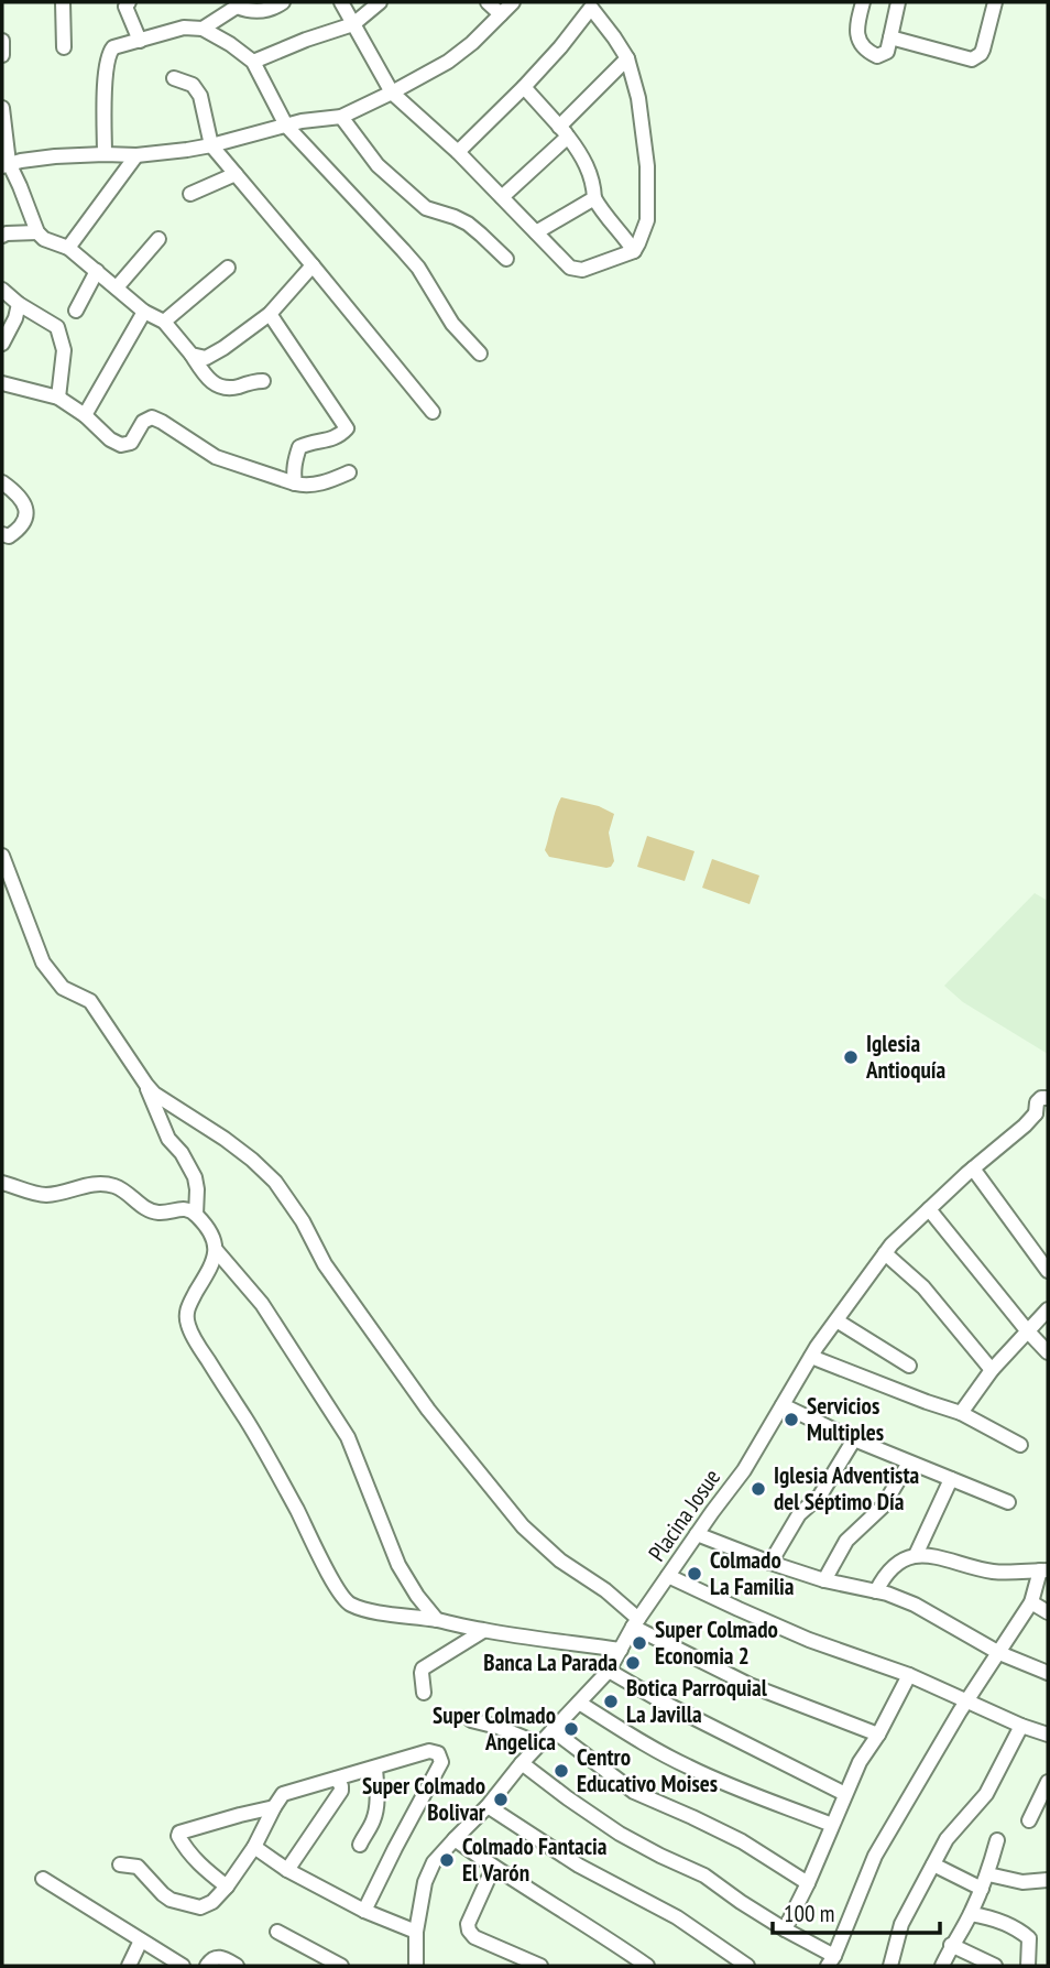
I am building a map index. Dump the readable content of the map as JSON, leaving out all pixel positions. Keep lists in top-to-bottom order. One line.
{"streets":{"street":["Placina Josue"]},"places":["Iglesia Antioquía","Servicios Multiples","Iglesia Adventista del Séptimo Día","Colmado La Familia","Super Colmado Economia 2","Banca La Parada","Botica Parroquial La Javilla","Super Colmado Angelica","Centro Educativo Moises","Super Colmado Bolivar","Colmado Fantacia El Varón"],"scale_bar":"100 m"}
